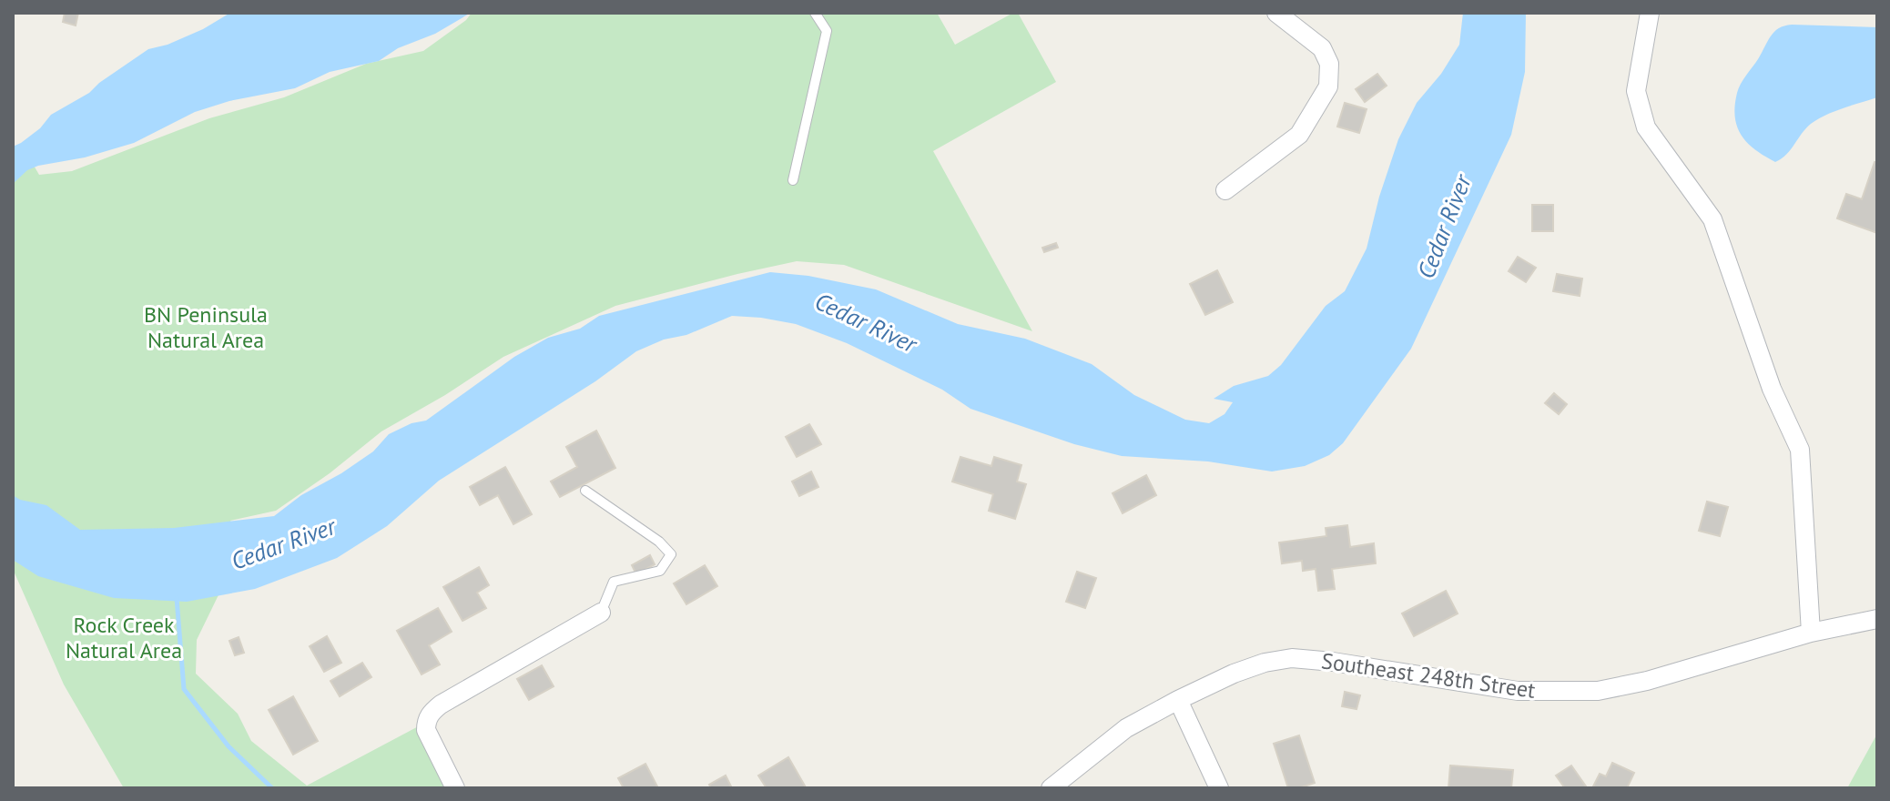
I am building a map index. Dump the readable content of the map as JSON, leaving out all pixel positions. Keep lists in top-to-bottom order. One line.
{"streets":{"street":["Southeast 248th Street"]},"water":["Cedar River"],"parks":["BN Peninsula Natural Area","Rock Creek Natural Area"]}
